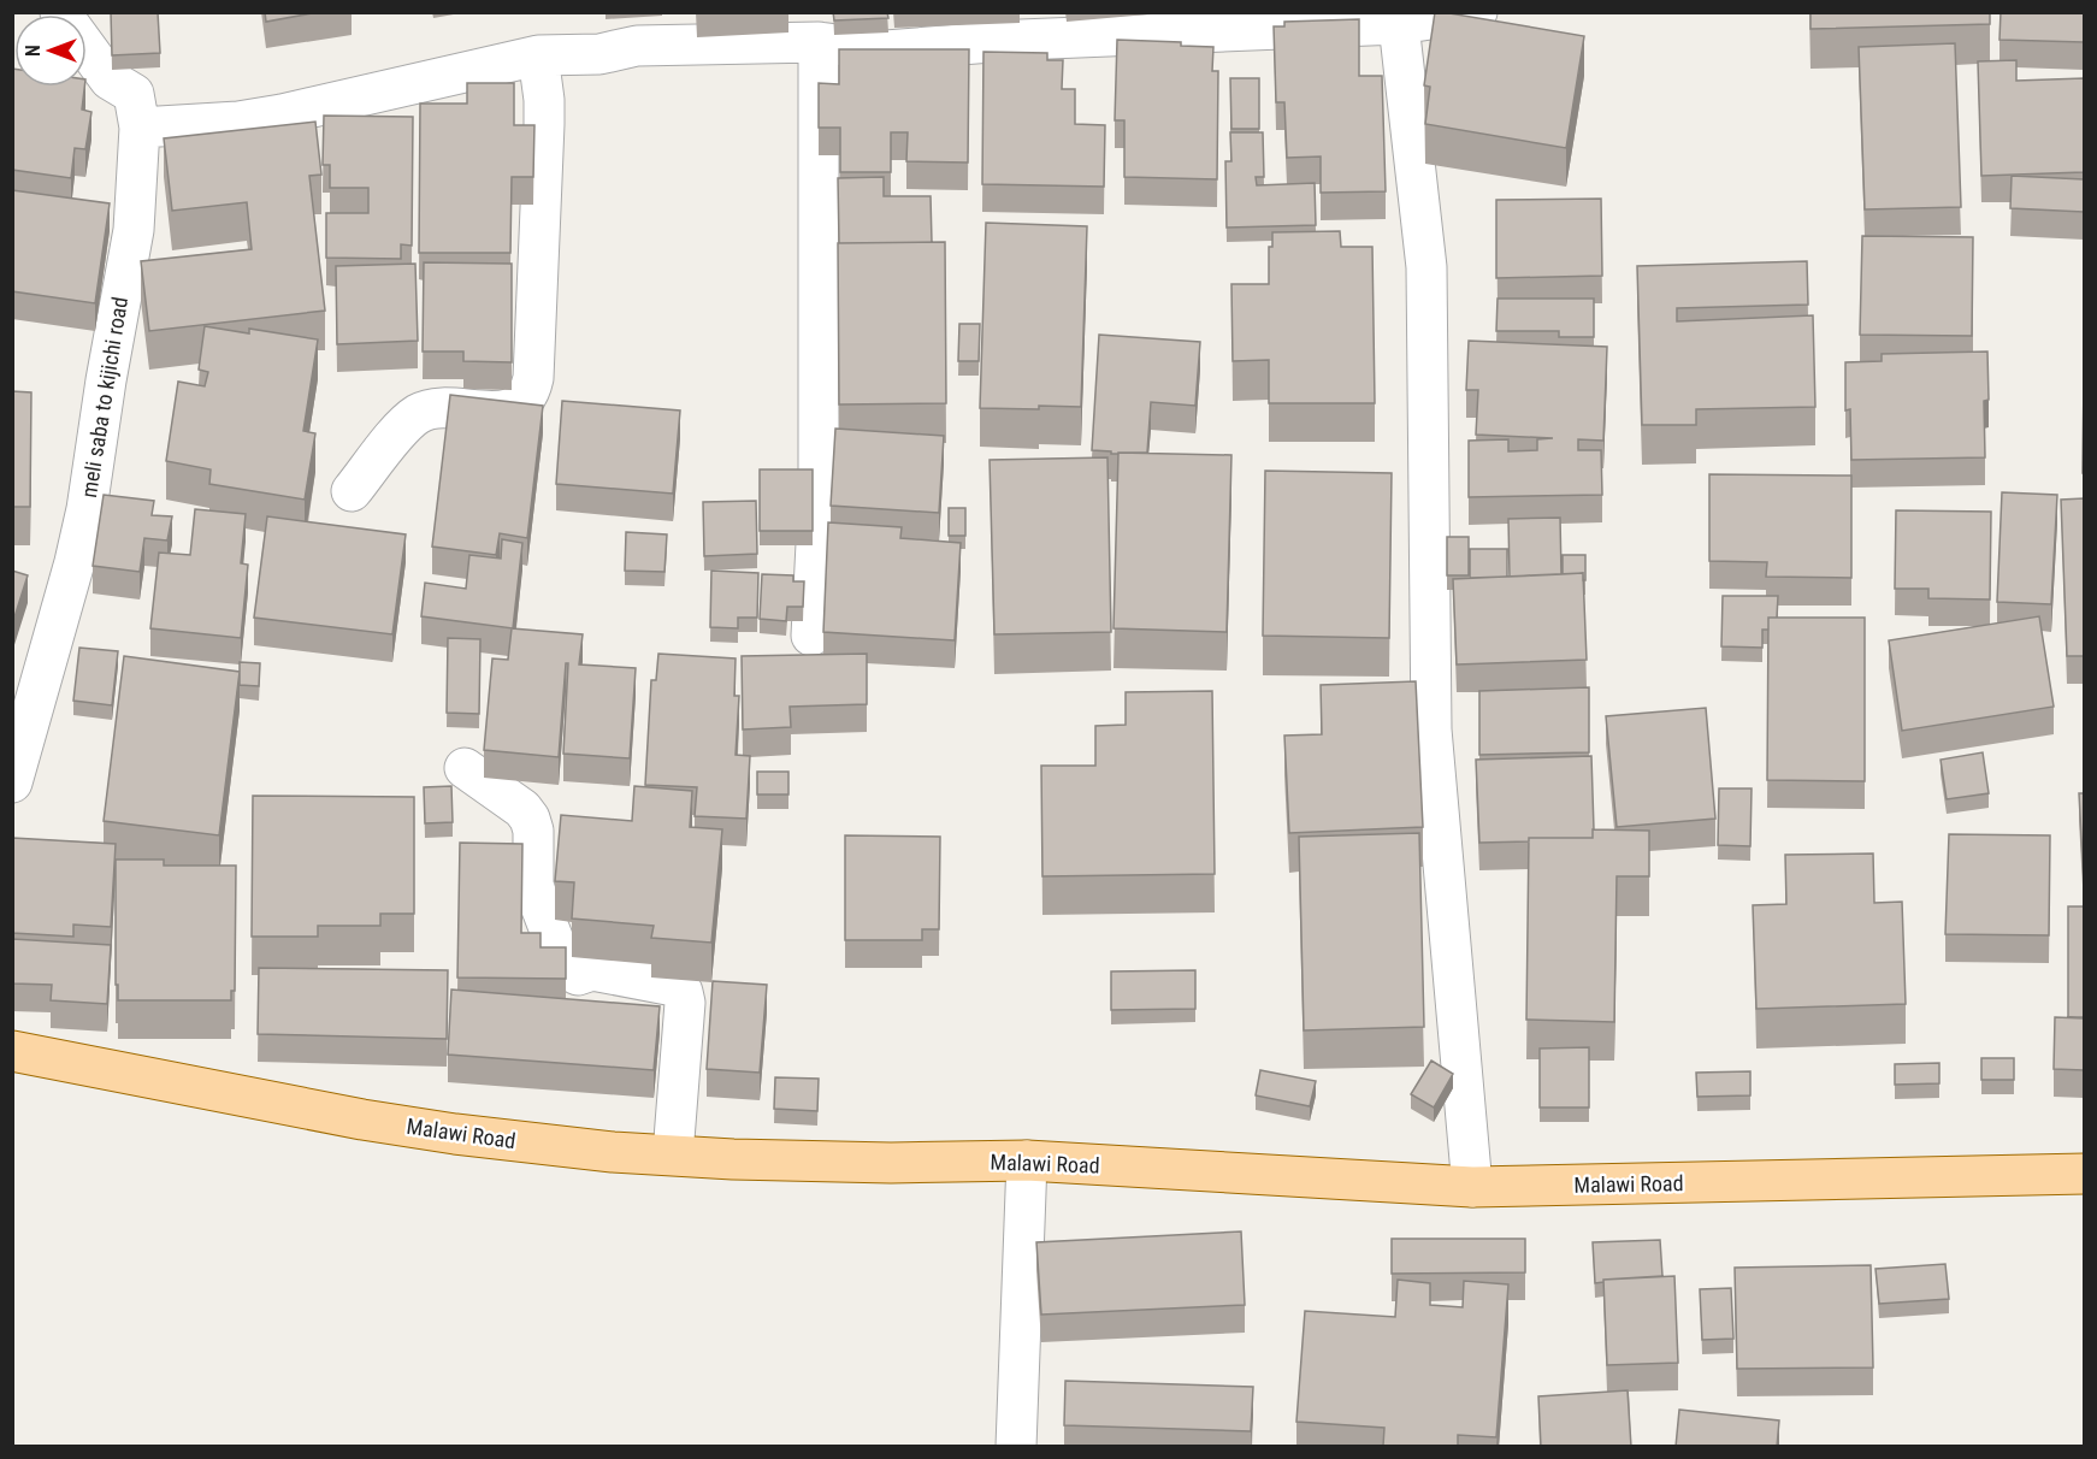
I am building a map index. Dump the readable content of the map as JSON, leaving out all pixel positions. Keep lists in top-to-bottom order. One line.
{"streets":{"main road":["Malawi Road"],"street":["meli saba to kijichi road"]},"north":"left"}
